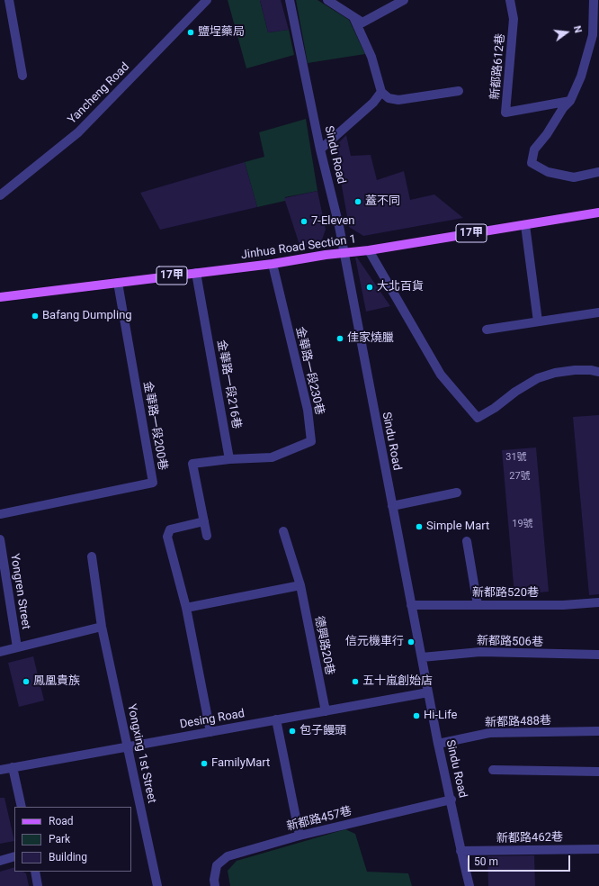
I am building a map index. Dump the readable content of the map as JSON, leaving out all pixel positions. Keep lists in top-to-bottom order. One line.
{"streets":{"main road":["17甲","Jinhua Road Section 1"],"street":["新都路612巷","Yancheng Road","Sindu Road","金華路一段230巷","金華路一段216巷","金華路一段200巷","Yongren Street","新都路520巷","新都路506巷","德興路20巷","Desing Road","新都路488巷","Yongxing 1st Street","新都路457巷","新都路462巷"]},"crossings":[["Sindu Road","Jinhua Road Section 1"],["Sindu Road","新都路520巷"],["Sindu Road","新都路506巷"],["Sindu Road","Desing Road"],["Sindu Road","新都路488巷"],["Sindu Road","新都路457巷"],["Sindu Road","新都路462巷"],["Jinhua Road Section 1","金華路一段230巷"],["Jinhua Road Section 1","金華路一段216巷"],["Jinhua Road Section 1","金華路一段200巷"],["金華路一段230巷","金華路一段216巷"],["德興路20巷","Desing Road"],["Desing Road","Yongxing 1st Street"]],"places":["鹽埕藥局","蓋不同","7-Eleven","大北百貨","Bafang Dumpling","佳家燒臘","Simple Mart","信元機車行","鳳凰貴族","五十嵐創始店","Hi-Life","包子饅頭","FamilyMart"],"house_numbers":["31號","27號","19號"],"legend":["Road","Park","Building"],"scale_bar":"50 m","north":"right"}
